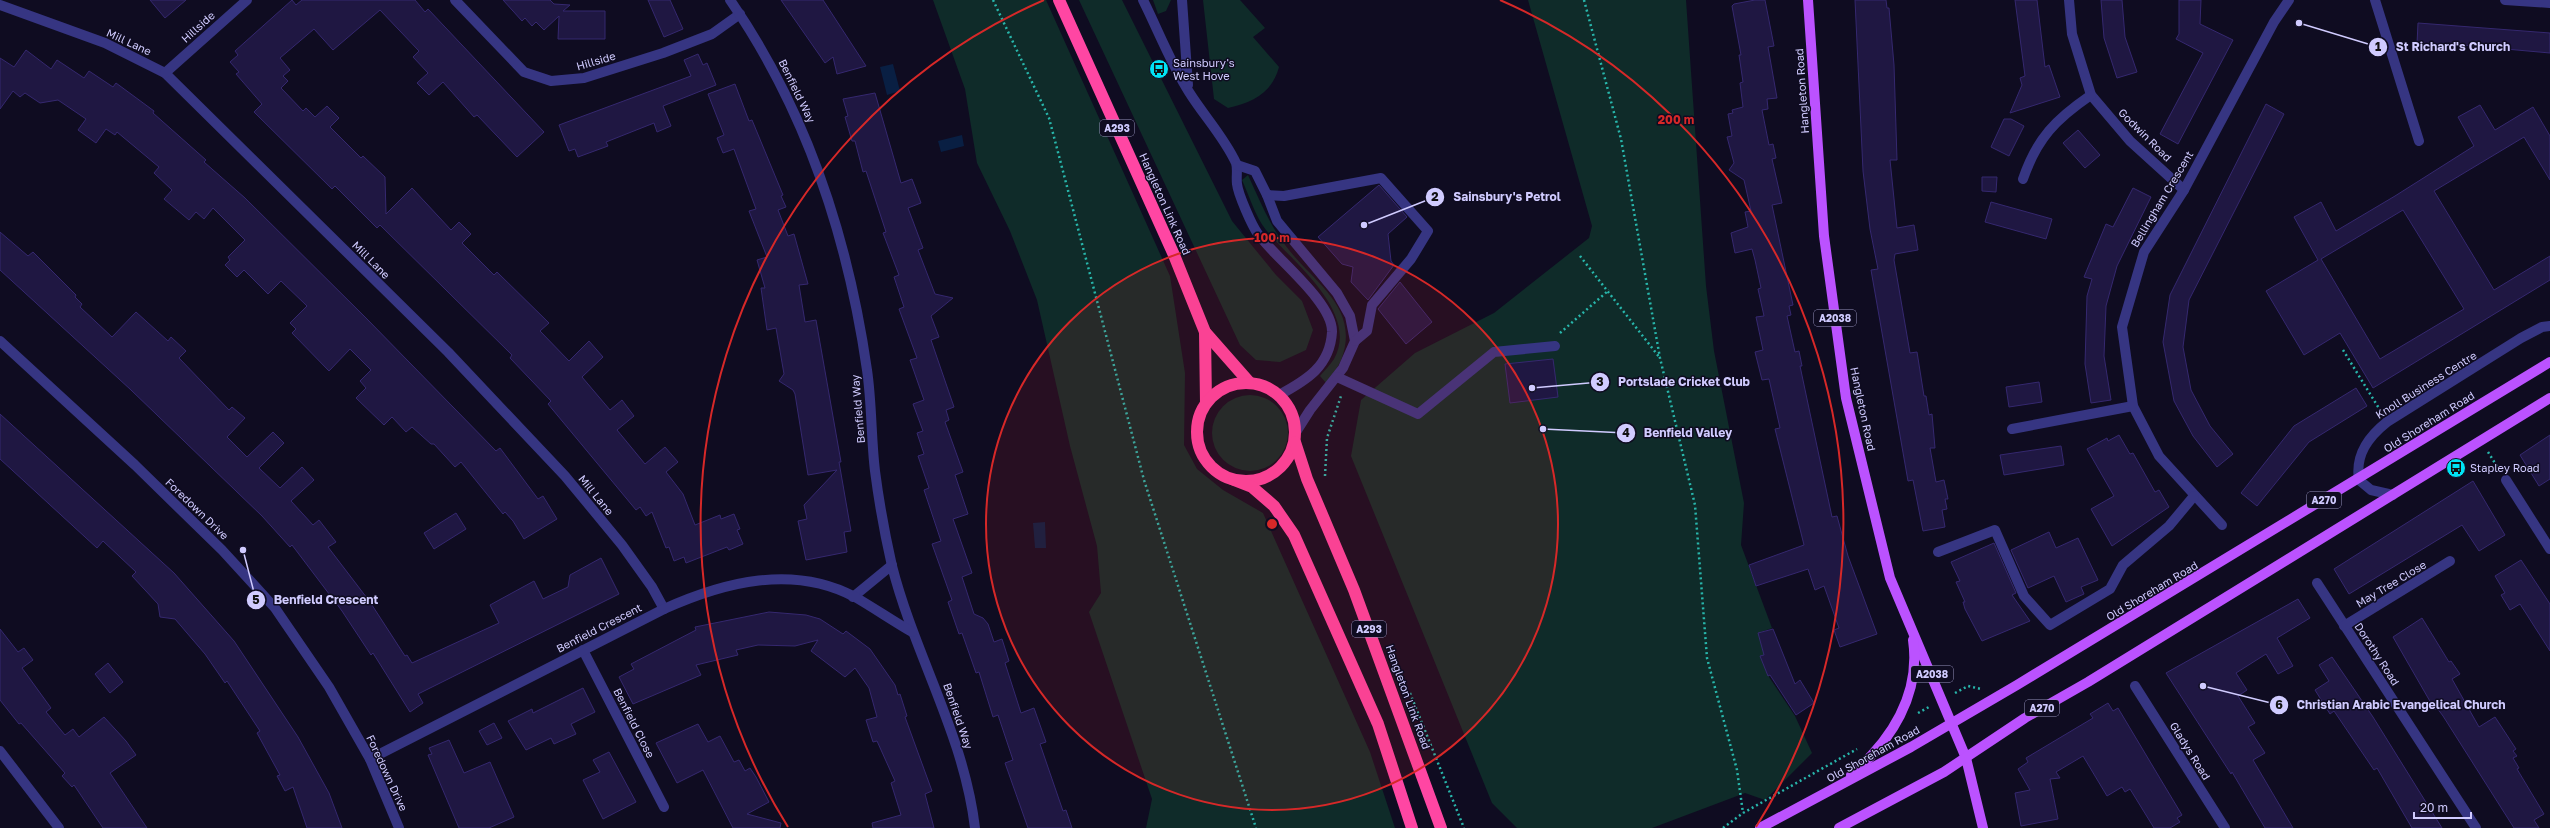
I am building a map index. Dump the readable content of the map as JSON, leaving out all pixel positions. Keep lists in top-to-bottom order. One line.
{"streets":{"highway":["A293","Hangleton Link Road"],"main road":["Hangleton Road","A2038","Old Shoreham Road","A270"],"street":["Hillside","Mill Lane","Benfield Way","Godwin Road","Bellingham Crescent","Knoll Business Centre","Foredown Drive","May Tree Close","Benfield Crescent","Dorothy Road","Benfield Close","Gladys Road"]},"crossings":[["Hillside","Mill Lane"],["Hillside","Benfield Way"],["Mill Lane","Benfield Crescent"],["Benfield Way","Benfield Crescent"],["Hangleton Road","Old Shoreham Road"],["Hangleton Road","A270"],["A293","Hangleton Link Road"],["Godwin Road","Bellingham Crescent"],["Knoll Business Centre","Old Shoreham Road"],["Foredown Drive","Benfield Crescent"],["May Tree Close","Dorothy Road"],["Benfield Crescent","Benfield Close"]],"places":{"other":["St Richard's Church","Sainsbury's Petrol","Portslade Cricket Club","Benfield Valley","Benfield Crescent","Christian Arabic Evangelical Church"],"bus stop":["Sainsbury's West Hove","Stapley Road"]},"scale_bar":"20 m","rings":["200 m","100 m"]}
